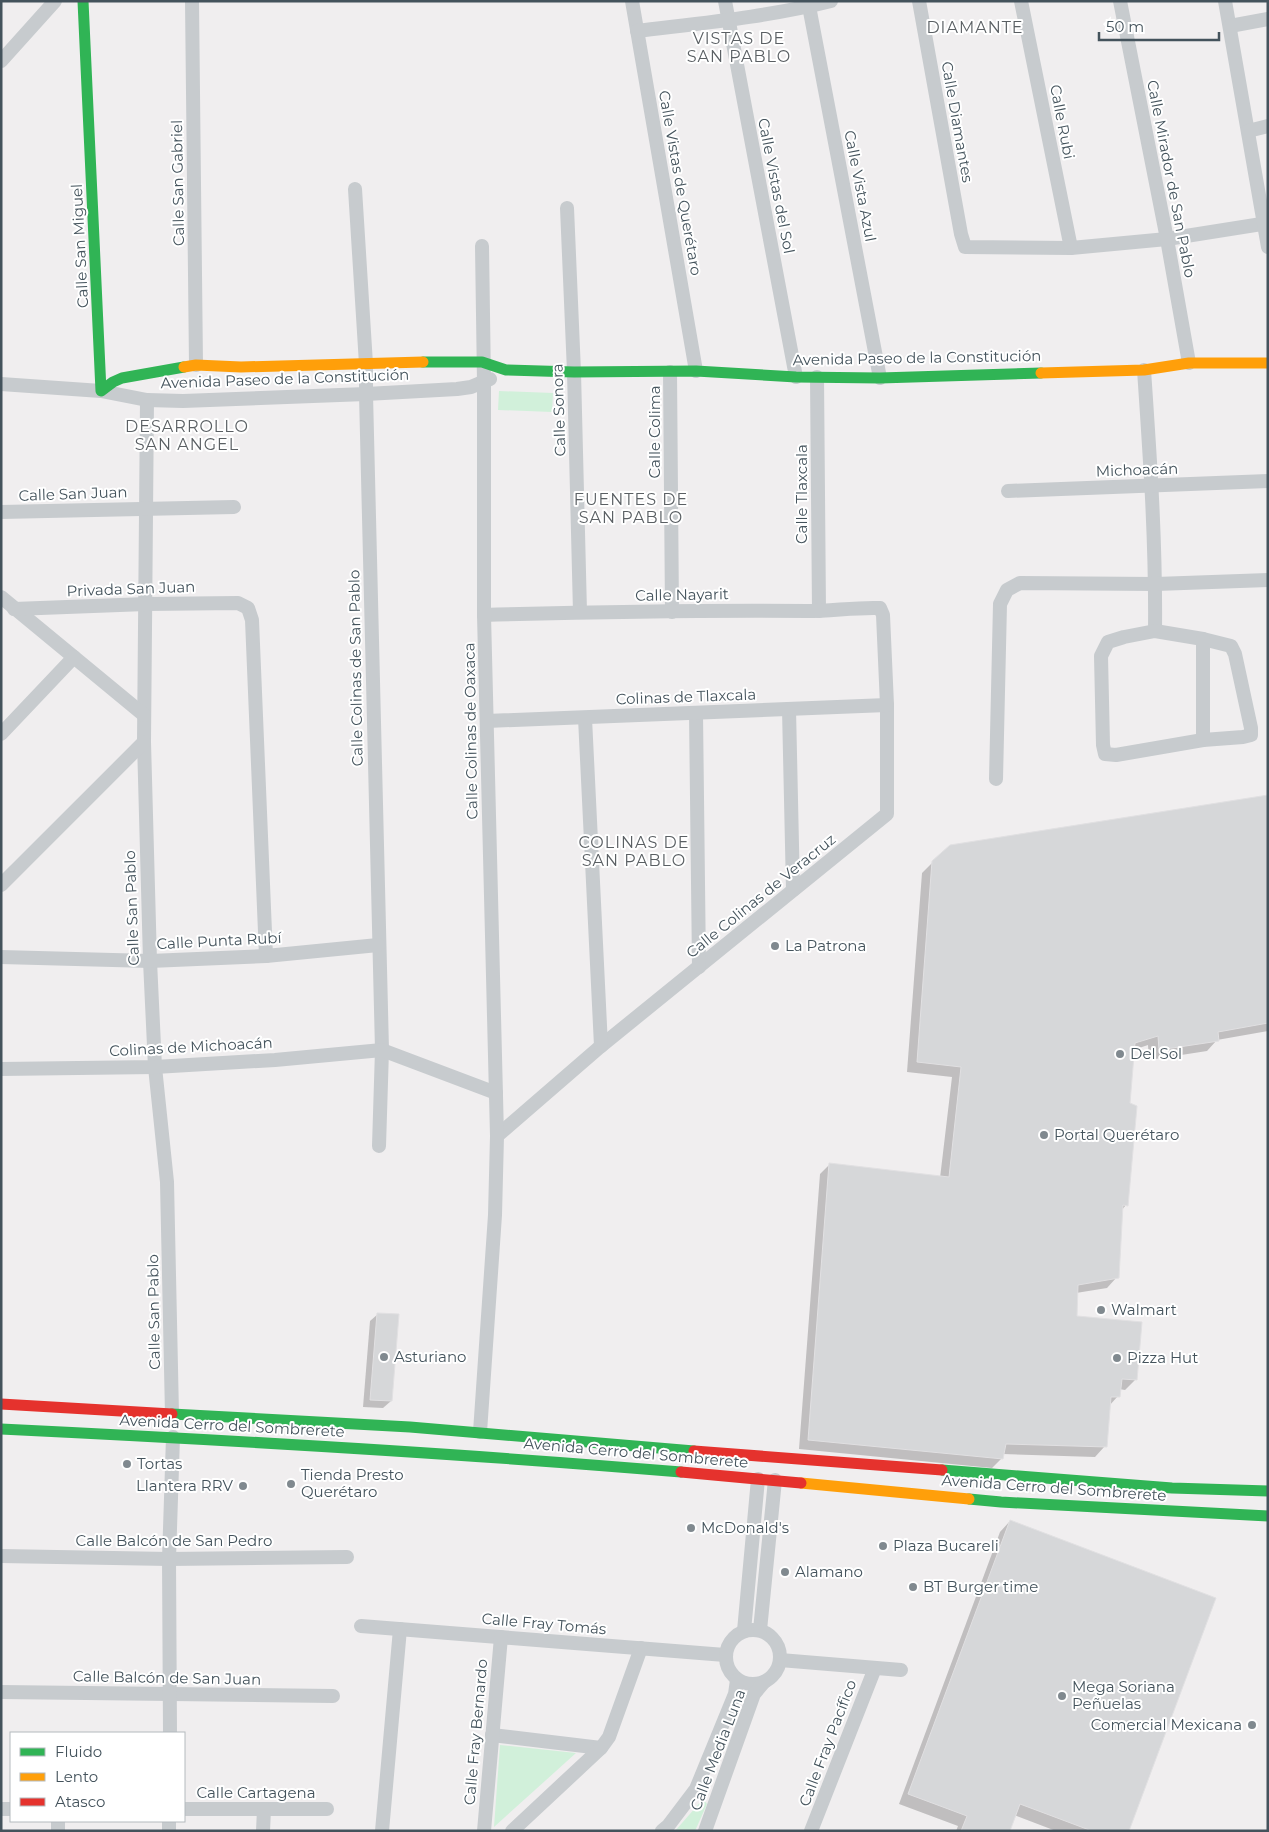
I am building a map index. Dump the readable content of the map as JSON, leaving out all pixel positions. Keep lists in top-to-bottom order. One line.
{"streets":{"main road":["Calle San Miguel","Avenida Paseo de la Constitución","Avenida Cerro del Sombrerete"],"street":["Calle Diamantes","Calle Rubi","Calle Mirador de San Pablo","Calle San Gabriel","Calle Vistas de Querétaro","Calle Vistas del Sol","Calle Vista Azul","Calle Sonora","Calle Colima","Michoacán","Calle San Juan","Calle Tlaxcala","Privada San Juan","Calle Nayarit","Calle Colinas de San Pablo","Colinas de Tlaxcala","Calle Colinas de Oaxaca","Calle Colinas de Veracruz","Calle San Pablo","Calle Punta Rubí","Colinas de Michoacán","Calle Balcón de San Pedro","Calle Fray Tomás","Calle Balcón de San Juan","Calle Fray Bernardo","Calle Fray Pacífico","Calle Media Luna","Calle Cartagena"]},"crossings":[["Calle Diamantes","Calle Rubi"],["Calle Mirador de San Pablo","Avenida Paseo de la Constitución"],["Calle San Gabriel","Avenida Paseo de la Constitución"],["Calle Vistas de Querétaro","Avenida Paseo de la Constitución"],["Calle Vistas del Sol","Avenida Paseo de la Constitución"],["Calle Vista Azul","Avenida Paseo de la Constitución"],["Calle San Miguel","Avenida Paseo de la Constitución"],["Avenida Paseo de la Constitución","Calle Sonora"],["Avenida Paseo de la Constitución","Calle Colima"],["Avenida Paseo de la Constitución","Calle Tlaxcala"],["Avenida Paseo de la Constitución","Calle Colinas de San Pablo"],["Avenida Paseo de la Constitución","Calle Colinas de Oaxaca"],["Avenida Paseo de la Constitución","Calle San Pablo"],["Calle Sonora","Calle Nayarit"],["Calle Colima","Calle Nayarit"],["Calle San Juan","Calle San Pablo"],["Calle Tlaxcala","Calle Nayarit"],["Privada San Juan","Calle San Pablo"],["Privada San Juan","Calle Punta Rubí"],["Calle Nayarit","Calle Colinas de Oaxaca"],["Calle Nayarit","Calle Colinas de Veracruz"],["Calle Colinas de San Pablo","Calle Punta Rubí"],["Calle Colinas de San Pablo","Colinas de Michoacán"],["Colinas de Tlaxcala","Calle Colinas de Oaxaca"],["Colinas de Tlaxcala","Calle Colinas de Veracruz"],["Calle Colinas de Oaxaca","Calle Colinas de Veracruz"],["Calle Colinas de Oaxaca","Avenida Cerro del Sombrerete"],["Calle San Pablo","Calle Punta Rubí"],["Calle San Pablo","Colinas de Michoacán"],["Calle San Pablo","Avenida Cerro del Sombrerete"],["Calle Fray Tomás","Calle Fray Bernardo"],["Calle Fray Tomás","Calle Fray Pacífico"],["Calle Fray Tomás","Calle Media Luna"],["Calle Fray Pacífico","Calle Media Luna"]],"districts":["DIAMANTE","VISTAS DE SAN PABLO","DESARROLLO SAN ANGEL","FUENTES DE SAN PABLO","COLINAS DE SAN PABLO"],"places":["La Patrona","Del Sol","Portal Querétaro","Walmart","Asturiano","Pizza Hut","Tortas","Tienda Presto Querétaro","Llantera RRV","McDonald's","Plaza Bucareli","Alamano","BT Burger time","Mega Soriana Peñuelas","Comercial Mexicana"],"legend":["Fluido","Lento","Atasco"],"scale_bar":"50 m"}
